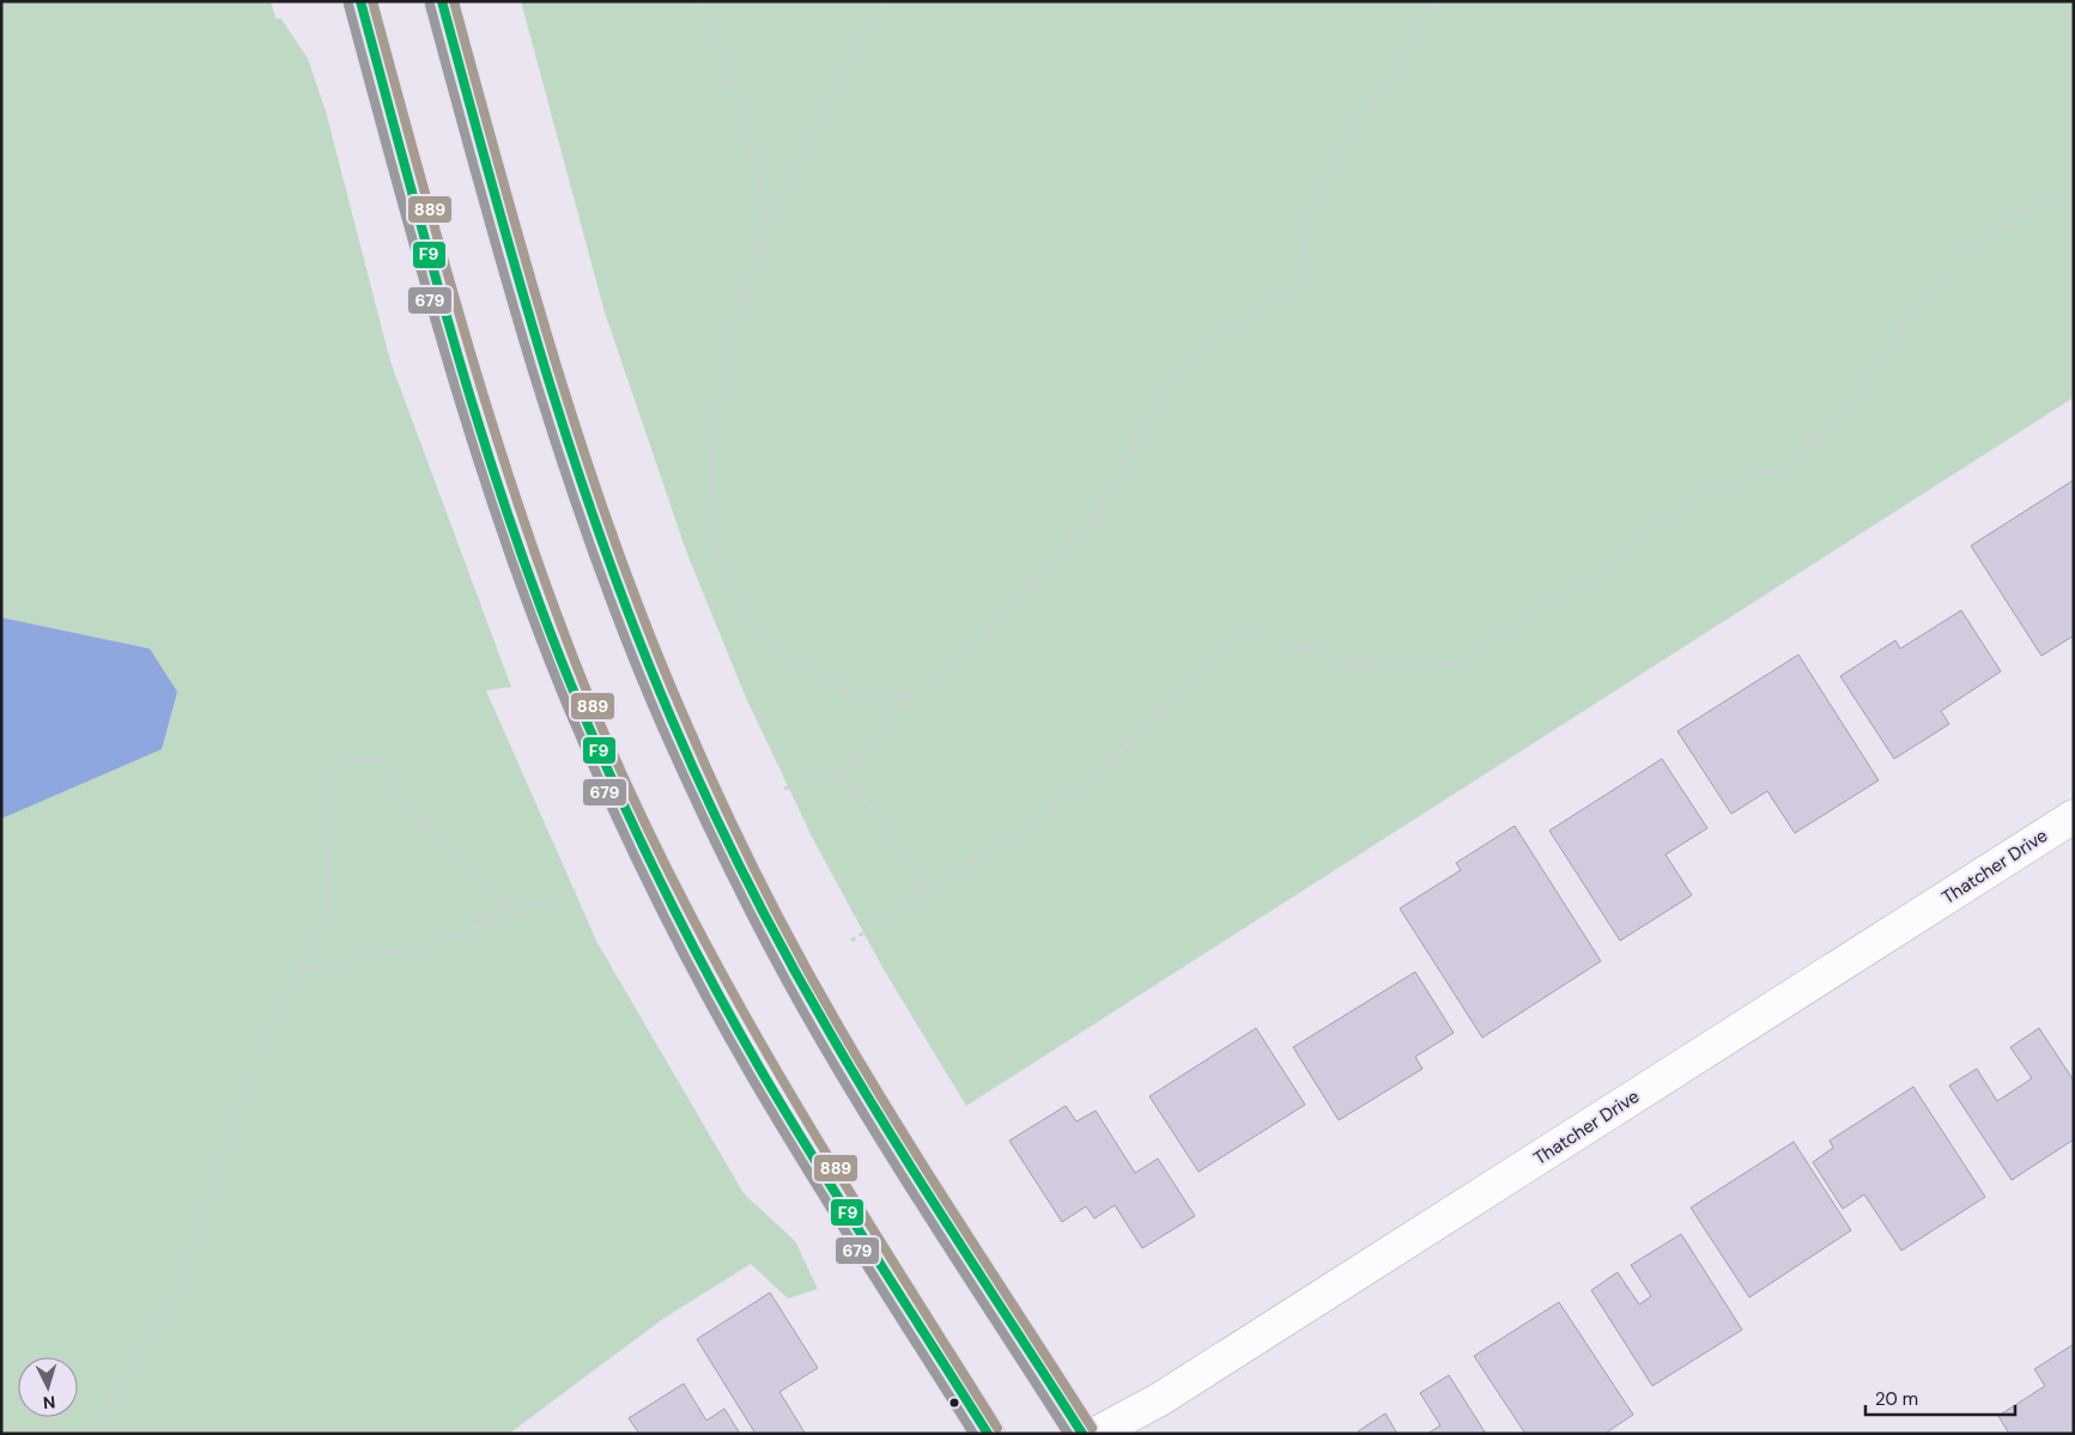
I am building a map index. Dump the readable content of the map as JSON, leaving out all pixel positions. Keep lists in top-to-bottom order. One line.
{"streets":{"main road":["Thatcher Drive"]},"lines":["transit line F9","transit line 889","transit line 679"],"scale_bar":"20 m","north":"bottom"}
